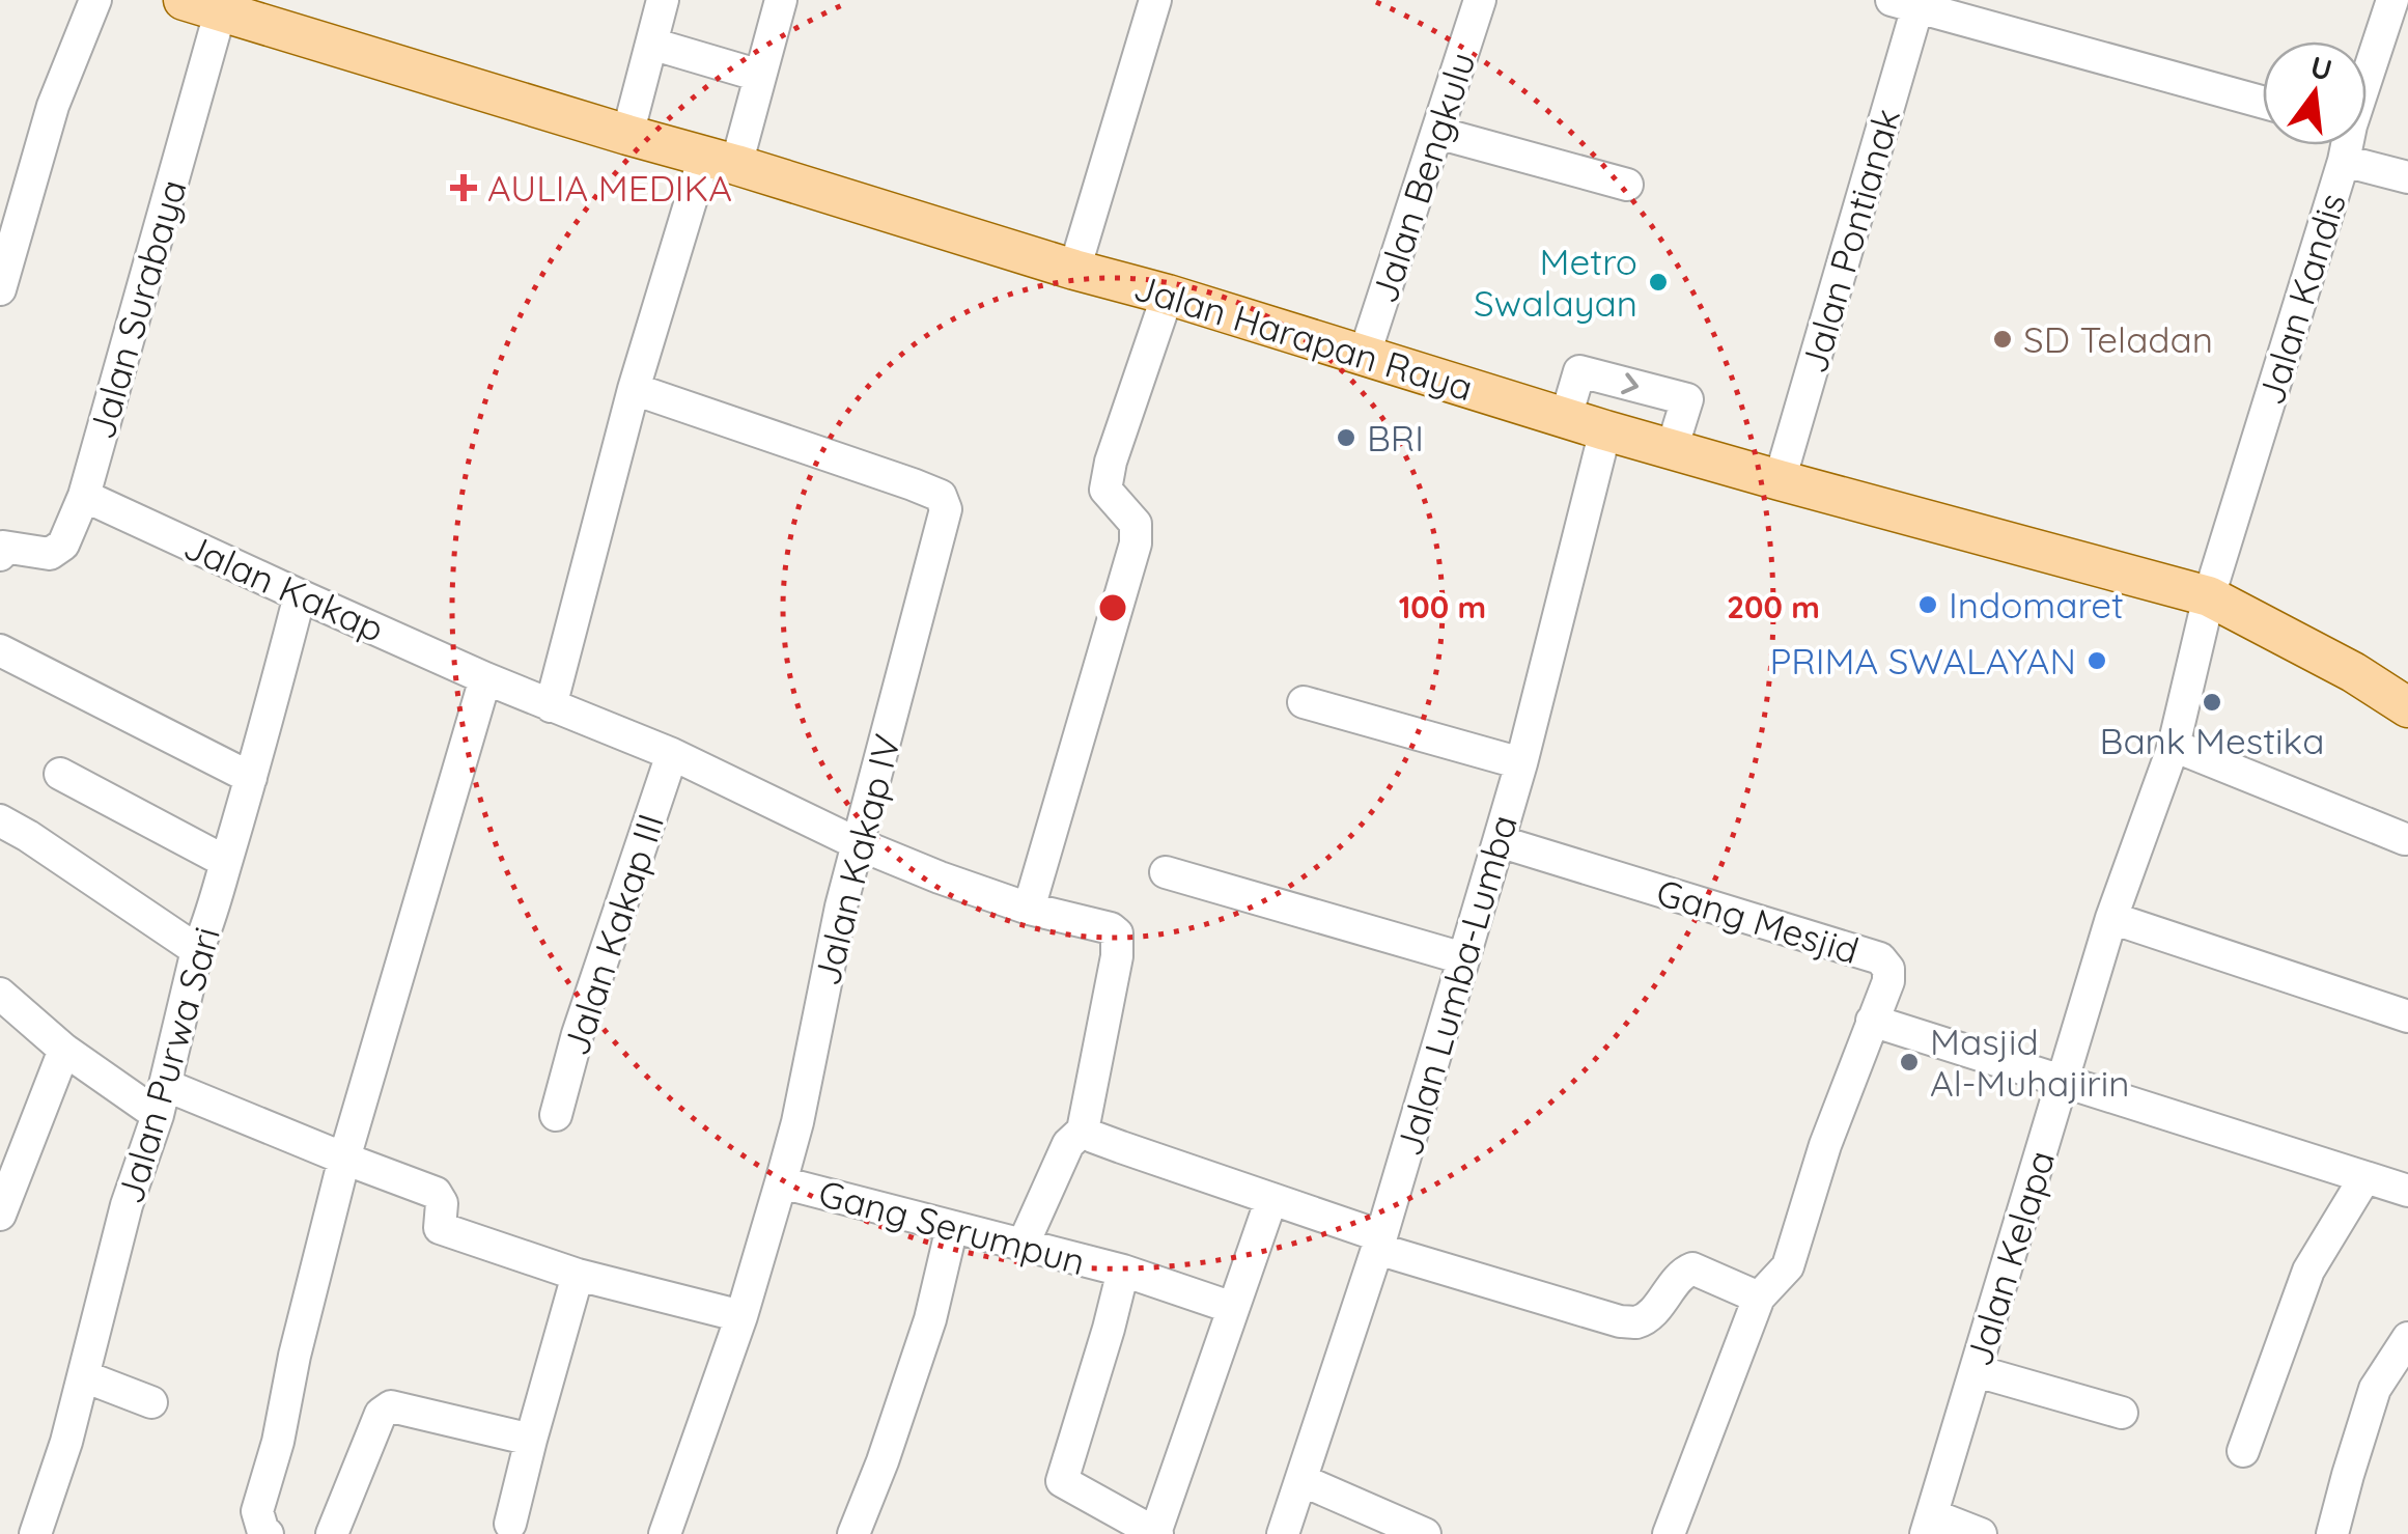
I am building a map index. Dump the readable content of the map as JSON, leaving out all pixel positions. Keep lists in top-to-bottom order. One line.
{"streets":{"main road":["Jalan Harapan Raya"],"street":["Jalan Bengkulu","Jalan Pontianak","Jalan Kandis","Jalan Surabaya","Jalan Kakap","Jalan Kakap IV","Gang Mesjid","Jalan Kakap III","Jalan Lumba-Lumba","Jalan Purwa Sari","Gang Serumpun","Jalan Kelapa"]},"crossings":[["Jalan Bengkulu","Jalan Harapan Raya"],["Jalan Pontianak","Jalan Harapan Raya"],["Jalan Kandis","Jalan Harapan Raya"],["Jalan Kandis","Jalan Kelapa"],["Jalan Surabaya","Jalan Harapan Raya"],["Jalan Surabaya","Jalan Kakap"],["Jalan Harapan Raya","Jalan Lumba-Lumba"],["Jalan Harapan Raya","Jalan Kelapa"],["Jalan Kakap","Jalan Kakap IV"],["Jalan Kakap","Jalan Kakap III"],["Jalan Kakap","Jalan Purwa Sari"],["Jalan Kakap IV","Gang Serumpun"],["Gang Mesjid","Jalan Lumba-Lumba"],["Gang Mesjid","Jalan Kelapa"]],"places":{"health":["AULIA MEDIKA"],"other":["Metro Swalayan","SD Teladan","BRI","Indomaret","PRIMA SWALAYAN","Bank Mestika","Masjid Al-Muhajirin"]},"north":"top","rings":["100 m","200 m"]}
